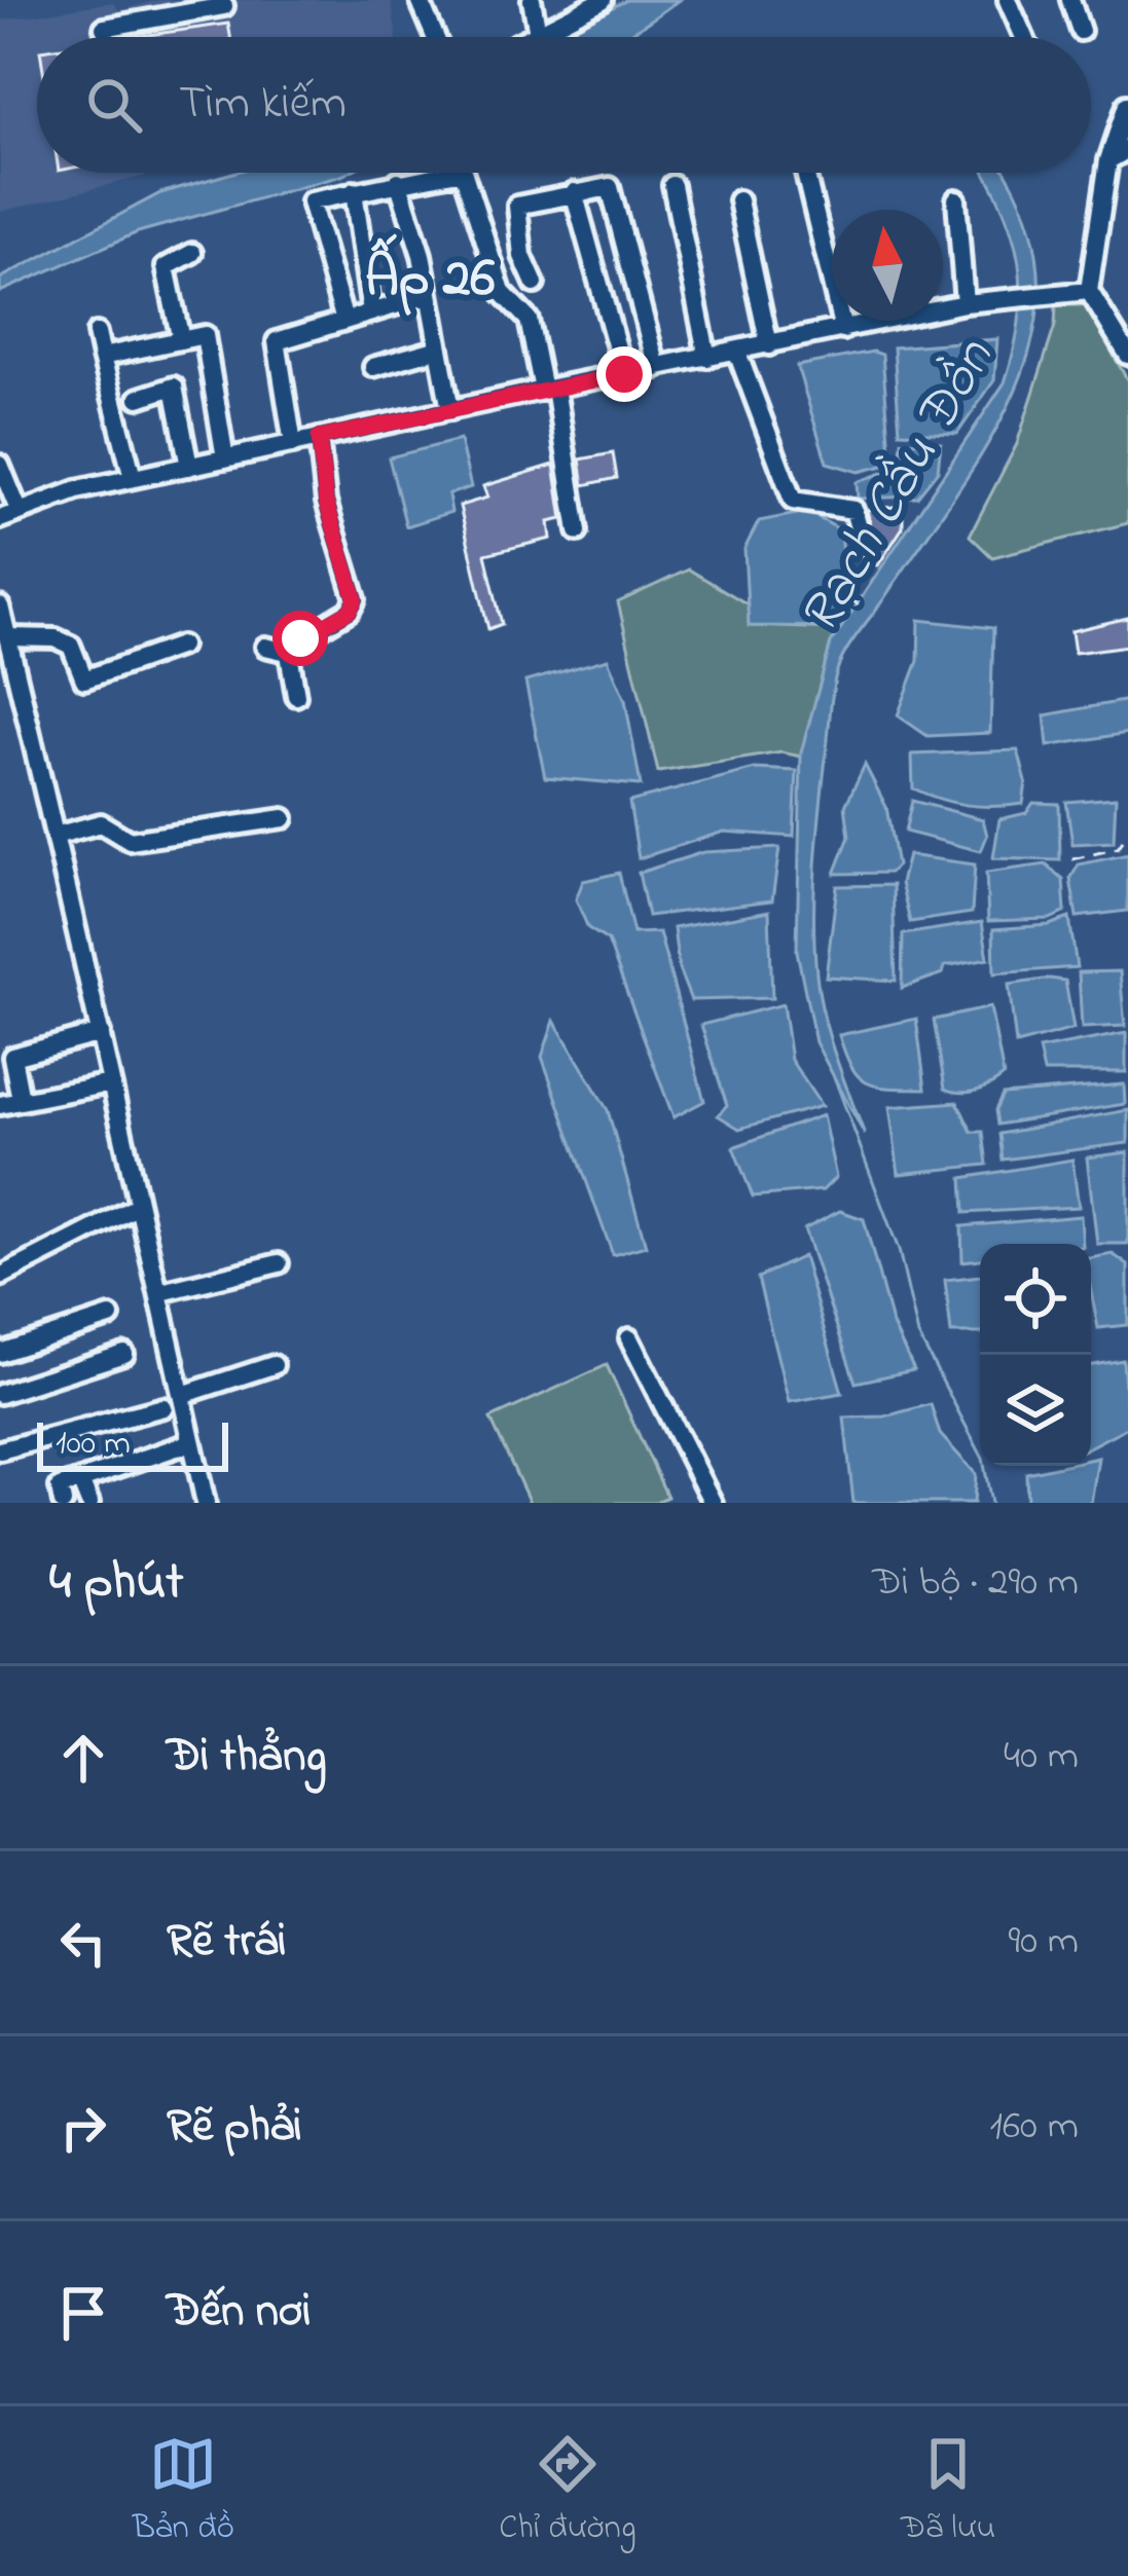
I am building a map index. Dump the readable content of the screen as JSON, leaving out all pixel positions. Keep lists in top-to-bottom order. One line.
{"districts":["Ấp 26"],"water":["Rạch Cầu Đồn"],"scale_bar":"100 m","north":"top","page":{"search":"Tìm kiếm","scale":"100 m","heading":["4 phút","Đi bộ · 290 m"],"list":[["Đi thẳng","40 m"],["Rẽ trái","90 m"],["Rẽ phải","160 m"],"Đến nơi"],"nav":["Bản đồ","Chỉ đường","Đã lưu"]}}
